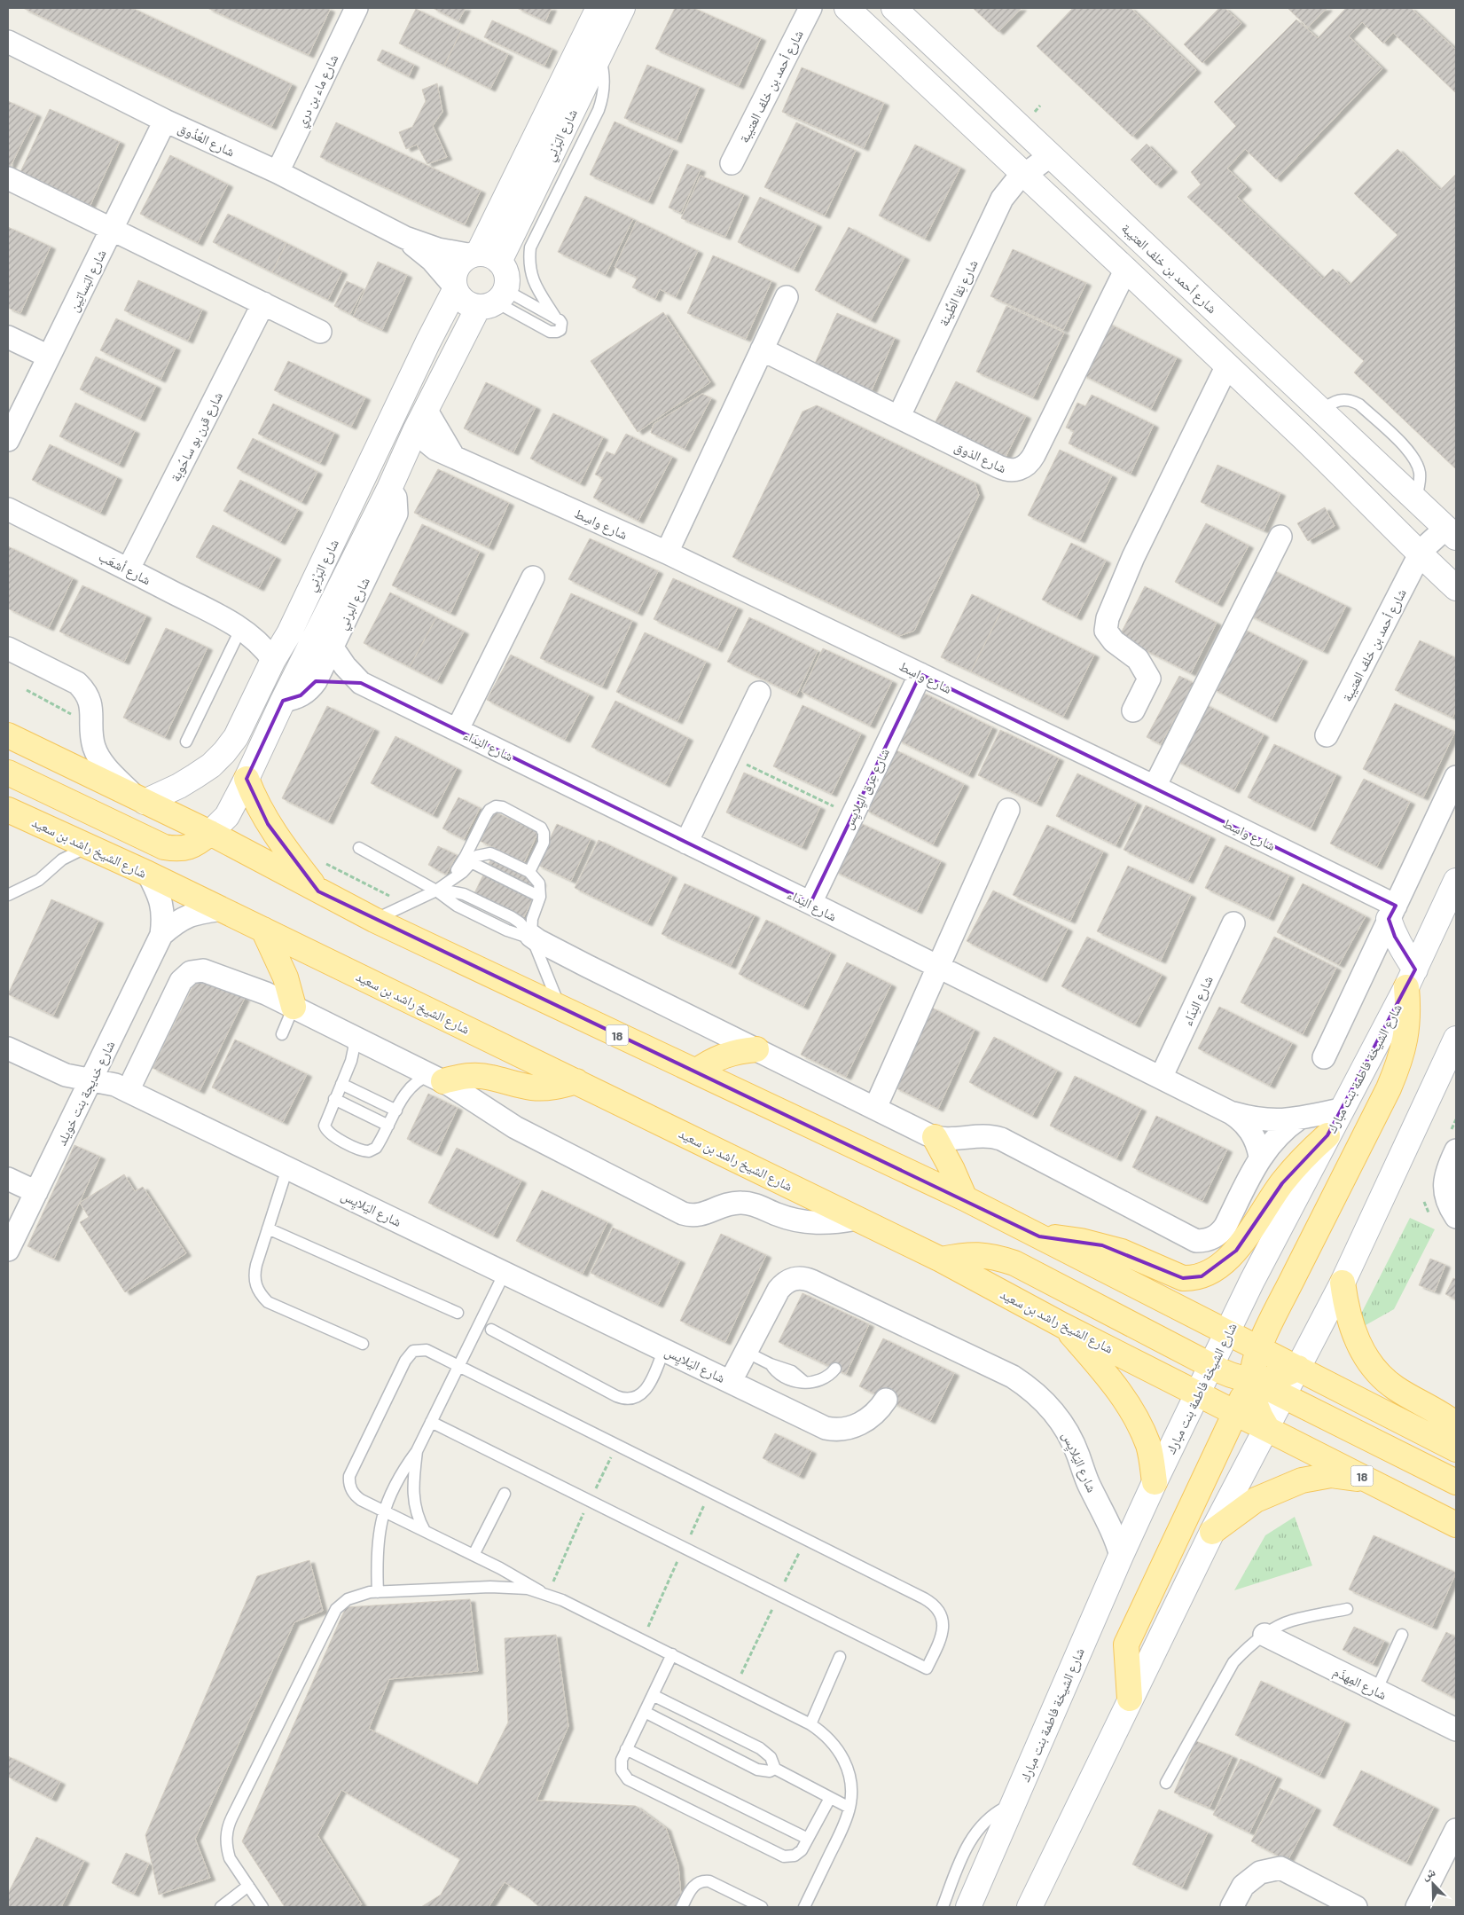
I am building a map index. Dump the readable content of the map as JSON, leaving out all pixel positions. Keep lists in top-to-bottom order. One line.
{"streets":{"main road":["شارع الشيخ راشد بن سعيد","18"],"street":["شارع أحمد بن خلف العتيبة","شارع ماء بن دري","شارع البَرْنِي","شارع العُذُوق","شارع البَساتِين","شارع نِقا الطِّينة","شارع قرن بو ساحُوبة","شارع الذوق","شارع واسِط","شارع أشعَب","شارع البرني","شارع النِدَاء","شارع عِرق اليِلايِس","شارع الشيخة فاطمة بنت مبارك","شارع خديجة بنت خويلد","شارع اليَلايِس","شارع المِهذَم"]},"crossings":[["شارع أحمد بن خلف العتيبة","شارع نِقا الطِّينة"],["شارع ماء بن دري","شارع العُذُوق"],["شارع البَرْنِي","شارع العُذُوق"],["شارع البَرْنِي","شارع واسِط"],["شارع البَرْنِي","شارع أشعَب"],["شارع البَرْنِي","شارع البرني"],["شارع البَرْنِي","18"],["شارع العُذُوق","شارع البَساتِين"],["شارع نِقا الطِّينة","شارع الذوق"],["شارع قرن بو ساحُوبة","شارع أشعَب"],["شارع واسِط","شارع عِرق اليِلايِس"],["شارع البرني","شارع النِدَاء"],["شارع النِدَاء","شارع عِرق اليِلايِس"],["شارع النِدَاء","شارع الشيخة فاطمة بنت مبارك"],["شارع الشيخ راشد بن سعيد","شارع الشيخة فاطمة بنت مبارك"],["شارع الشيخ راشد بن سعيد","شارع خديجة بنت خويلد"],["18","شارع الشيخة فاطمة بنت مبارك"],["شارع الشيخة فاطمة بنت مبارك","شارع اليَلايِس"],["شارع خديجة بنت خويلد","شارع اليَلايِس"]],"north":"top left"}
